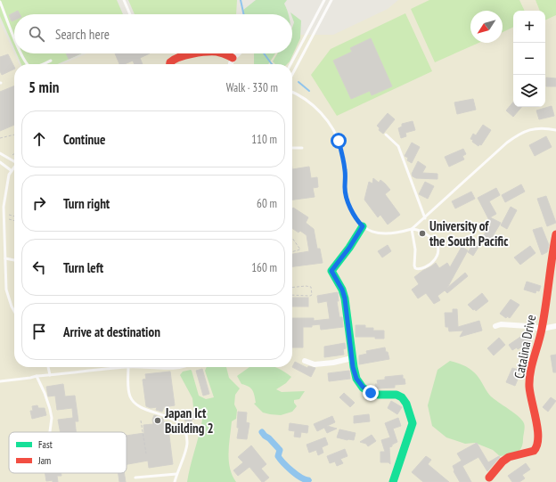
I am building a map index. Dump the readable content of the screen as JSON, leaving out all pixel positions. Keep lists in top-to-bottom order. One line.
{"streets":{"street":["Catalina Drive"]},"places":["University of the South Pacific","Japan Ict Building 2"],"legend":["Fast","Jam"],"north":"bottom left","page":{"map_buttons":["+","−"],"search":"Search here","heading":["5 min","Walk · 330 m"],"list":[["Continue","110 m"],["Turn right","60 m"],["Turn left","160 m"],"Arrive at destination"]}}
